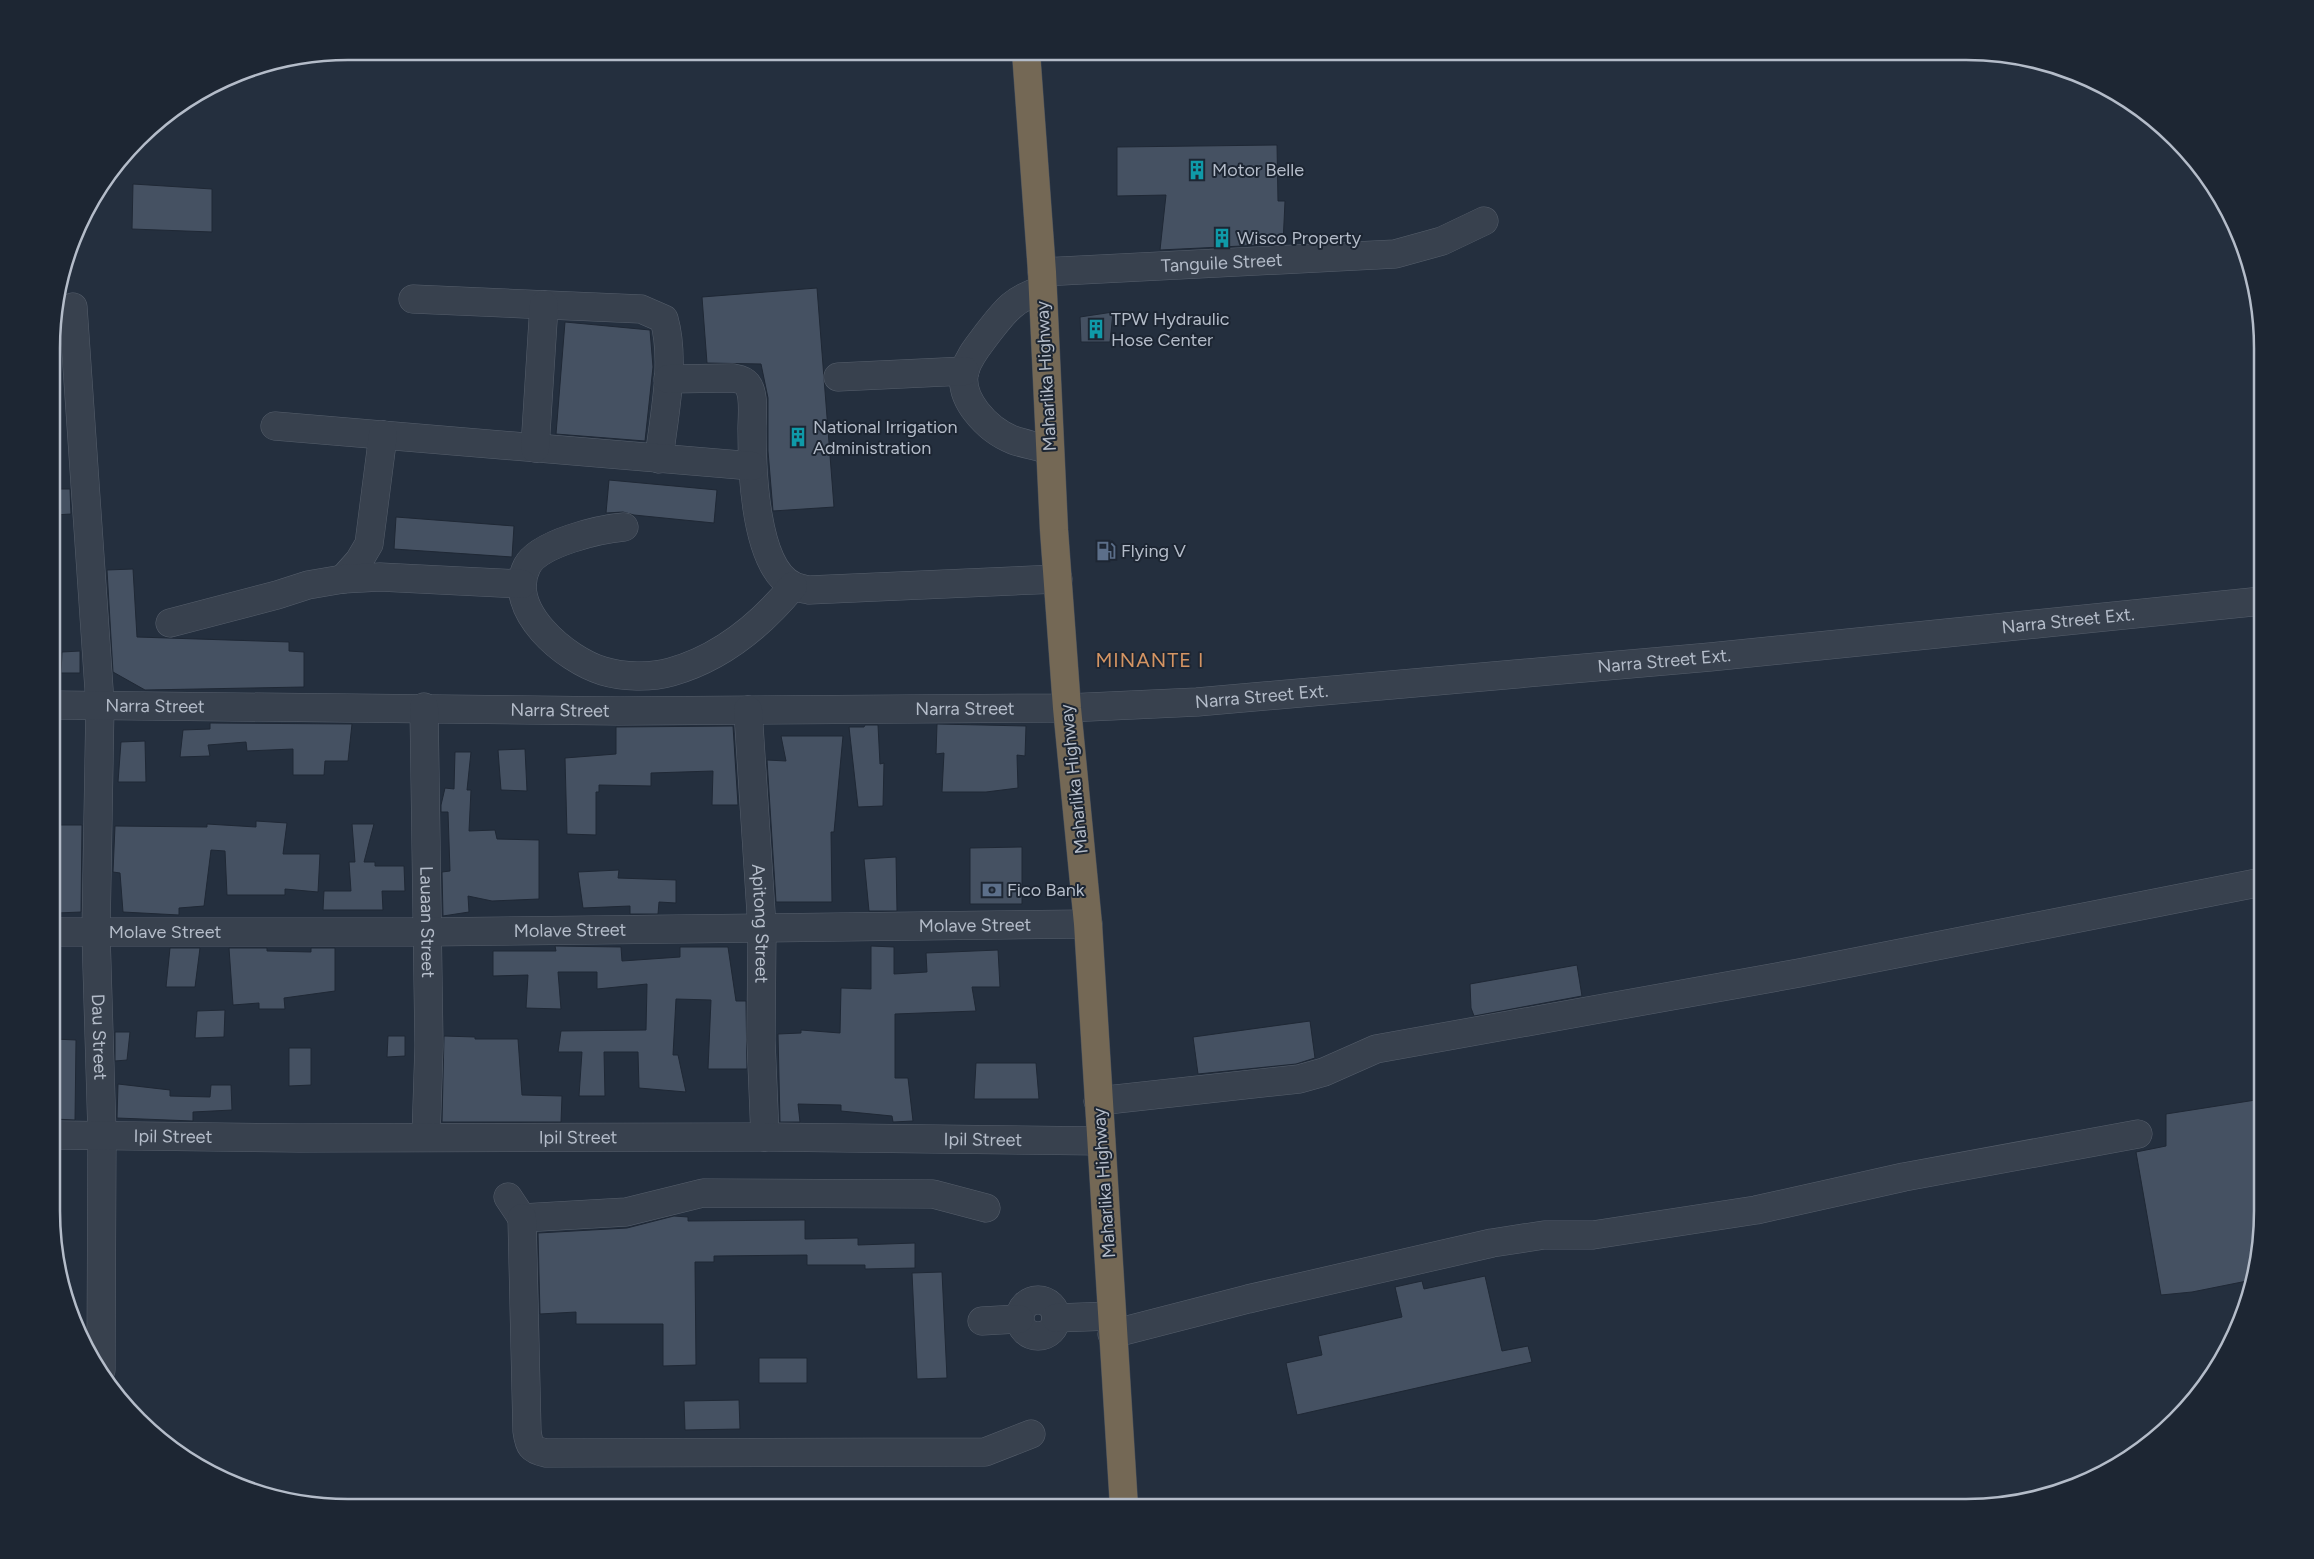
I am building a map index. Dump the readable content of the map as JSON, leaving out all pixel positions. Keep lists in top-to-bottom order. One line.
{"streets":{"highway":["Maharlika Highway"],"street":["Tanguile Street","Narra Street Ext.","Narra Street","Lauaan Street","Apitong Street","Molave Street","Dau Street","Ipil Street"]},"crossings":[["Tanguile Street","Maharlika Highway"],["Maharlika Highway","Narra Street Ext."],["Maharlika Highway","Narra Street"],["Maharlika Highway","Molave Street"],["Maharlika Highway","Ipil Street"],["Narra Street Ext.","Narra Street"],["Narra Street","Lauaan Street"],["Narra Street","Apitong Street"],["Narra Street","Dau Street"],["Lauaan Street","Molave Street"],["Lauaan Street","Ipil Street"],["Apitong Street","Molave Street"],["Apitong Street","Ipil Street"],["Molave Street","Dau Street"],["Dau Street","Ipil Street"]],"districts":["MINANTE I"],"places":{"building":["Motor Belle","Wisco Property","TPW Hydraulic Hose Center","National Irrigation Administration"],"fuel station":["Flying V"],"bank":["Fico Bank"]}}
